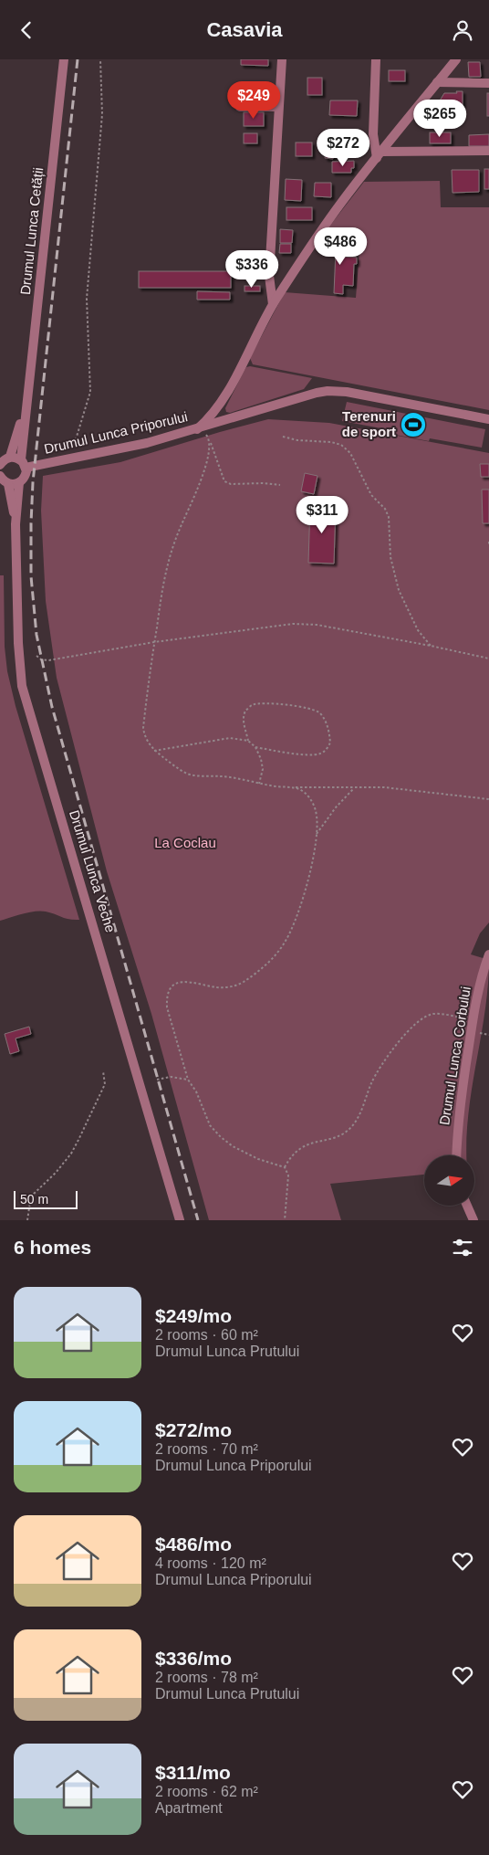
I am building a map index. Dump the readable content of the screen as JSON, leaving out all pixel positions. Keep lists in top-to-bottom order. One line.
{"streets":{"street":["Drumul Lunca Cetății","Drumul Lunca Priporului","Drumul Lunca Veche","Drumul Lunca Corbului"]},"crossings":[["Drumul Lunca Cetății","Drumul Lunca Priporului"],["Drumul Lunca Cetății","Drumul Lunca Veche"]],"parks":["La Coclau"],"places":{"sports":["Terenuri de sport"]},"scale_bar":"50 m","north":"right","page":{"header":"Casavia","price":["$249","$265","$272","$486","$336","$311"],"scale":"50 m","heading":"6 homes","list":[{"name":"$249/mo","note":"2 rooms · 60 m² · Drumul Lunca Prutului"},{"name":"$272/mo","note":"2 rooms · 70 m² · Drumul Lunca Priporului"},{"name":"$486/mo","note":"4 rooms · 120 m² · Drumul Lunca Priporului"},{"name":"$336/mo","note":"2 rooms · 78 m² · Drumul Lunca Prutului"},{"name":"$311/mo","note":"2 rooms · 62 m² · Apartment"}]}}
